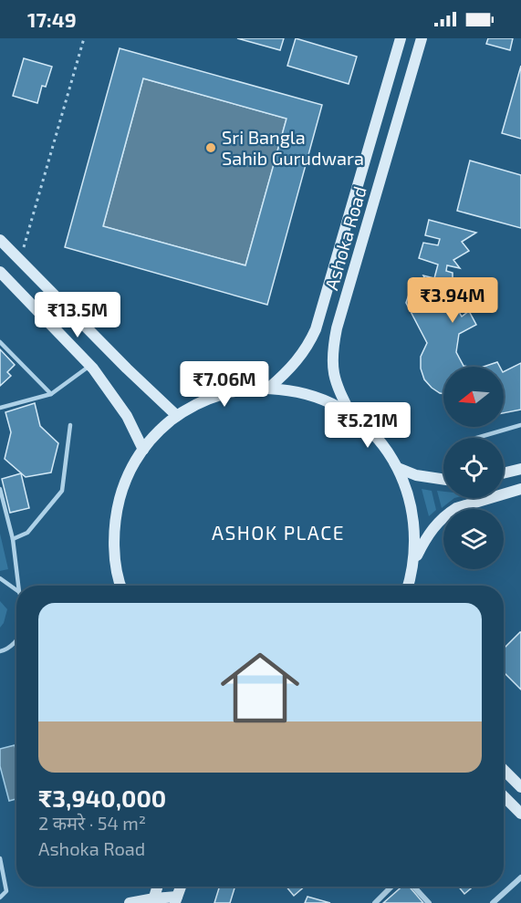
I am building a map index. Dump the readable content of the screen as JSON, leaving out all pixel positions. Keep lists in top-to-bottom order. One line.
{"streets":{"main road":["Ashoka Road"]},"districts":["ASHOK PLACE"],"places":["Sri Bangla Sahib Gurudwara"],"north":"left","page":{"status":"17:49","price":["₹3.94M","₹13.5M","₹7.06M","₹5.21M"],"list":[{"name":"₹3,940,000","note":"2 कमरे · 54 m² · Ashoka Road"}]}}
